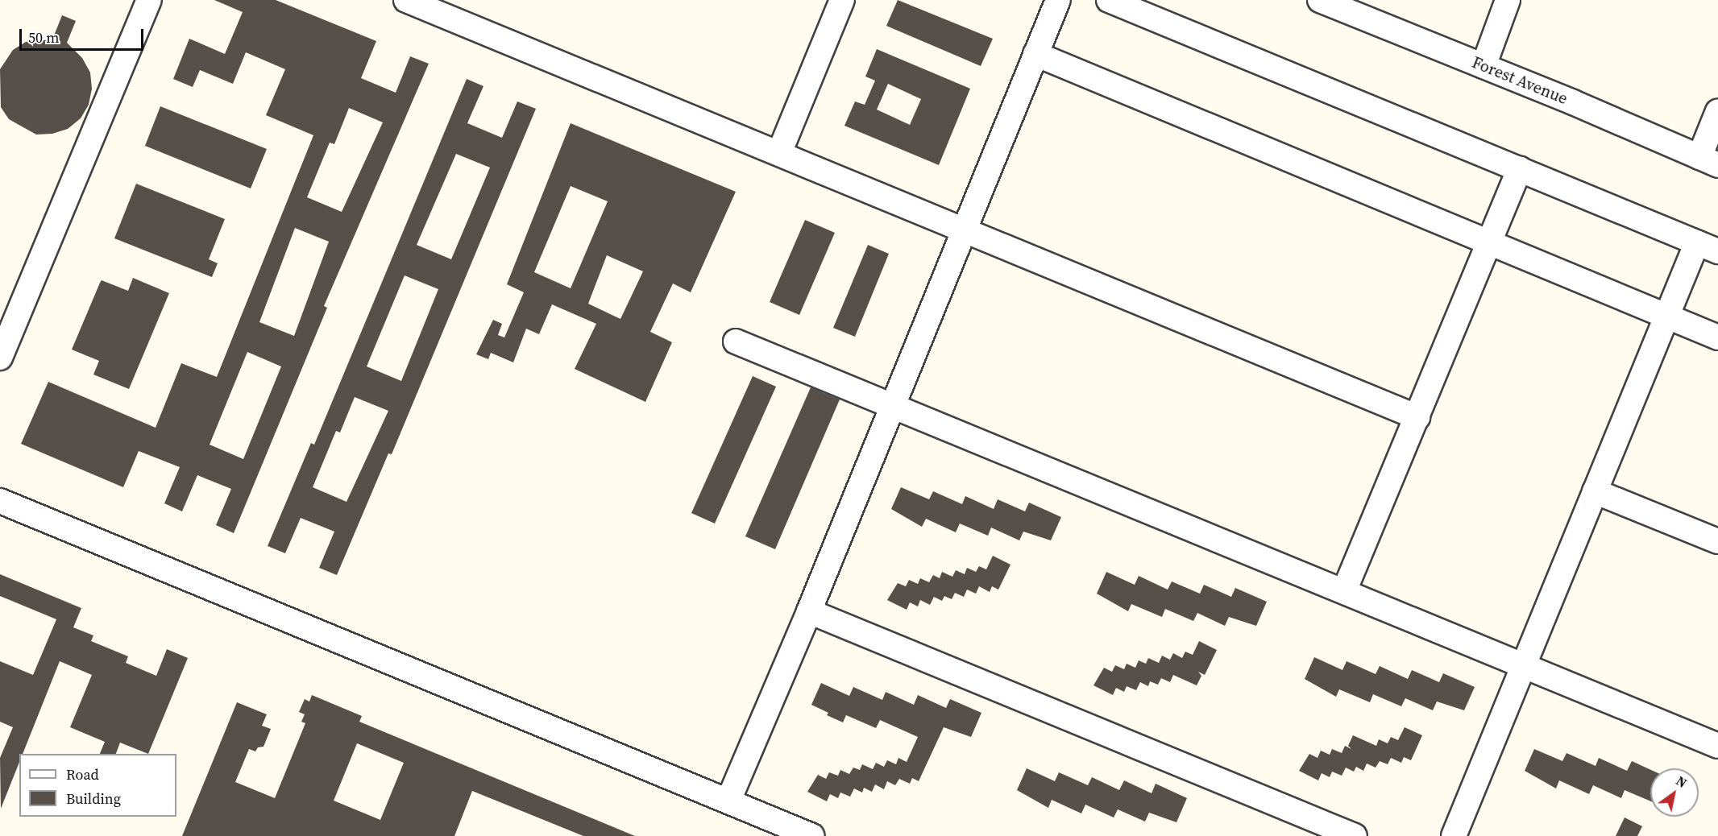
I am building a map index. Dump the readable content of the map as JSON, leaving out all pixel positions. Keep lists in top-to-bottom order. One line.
{"streets":{"street":["Forest Avenue"]},"legend":["Road","Building"],"scale_bar":"50 m","north":"top right"}
